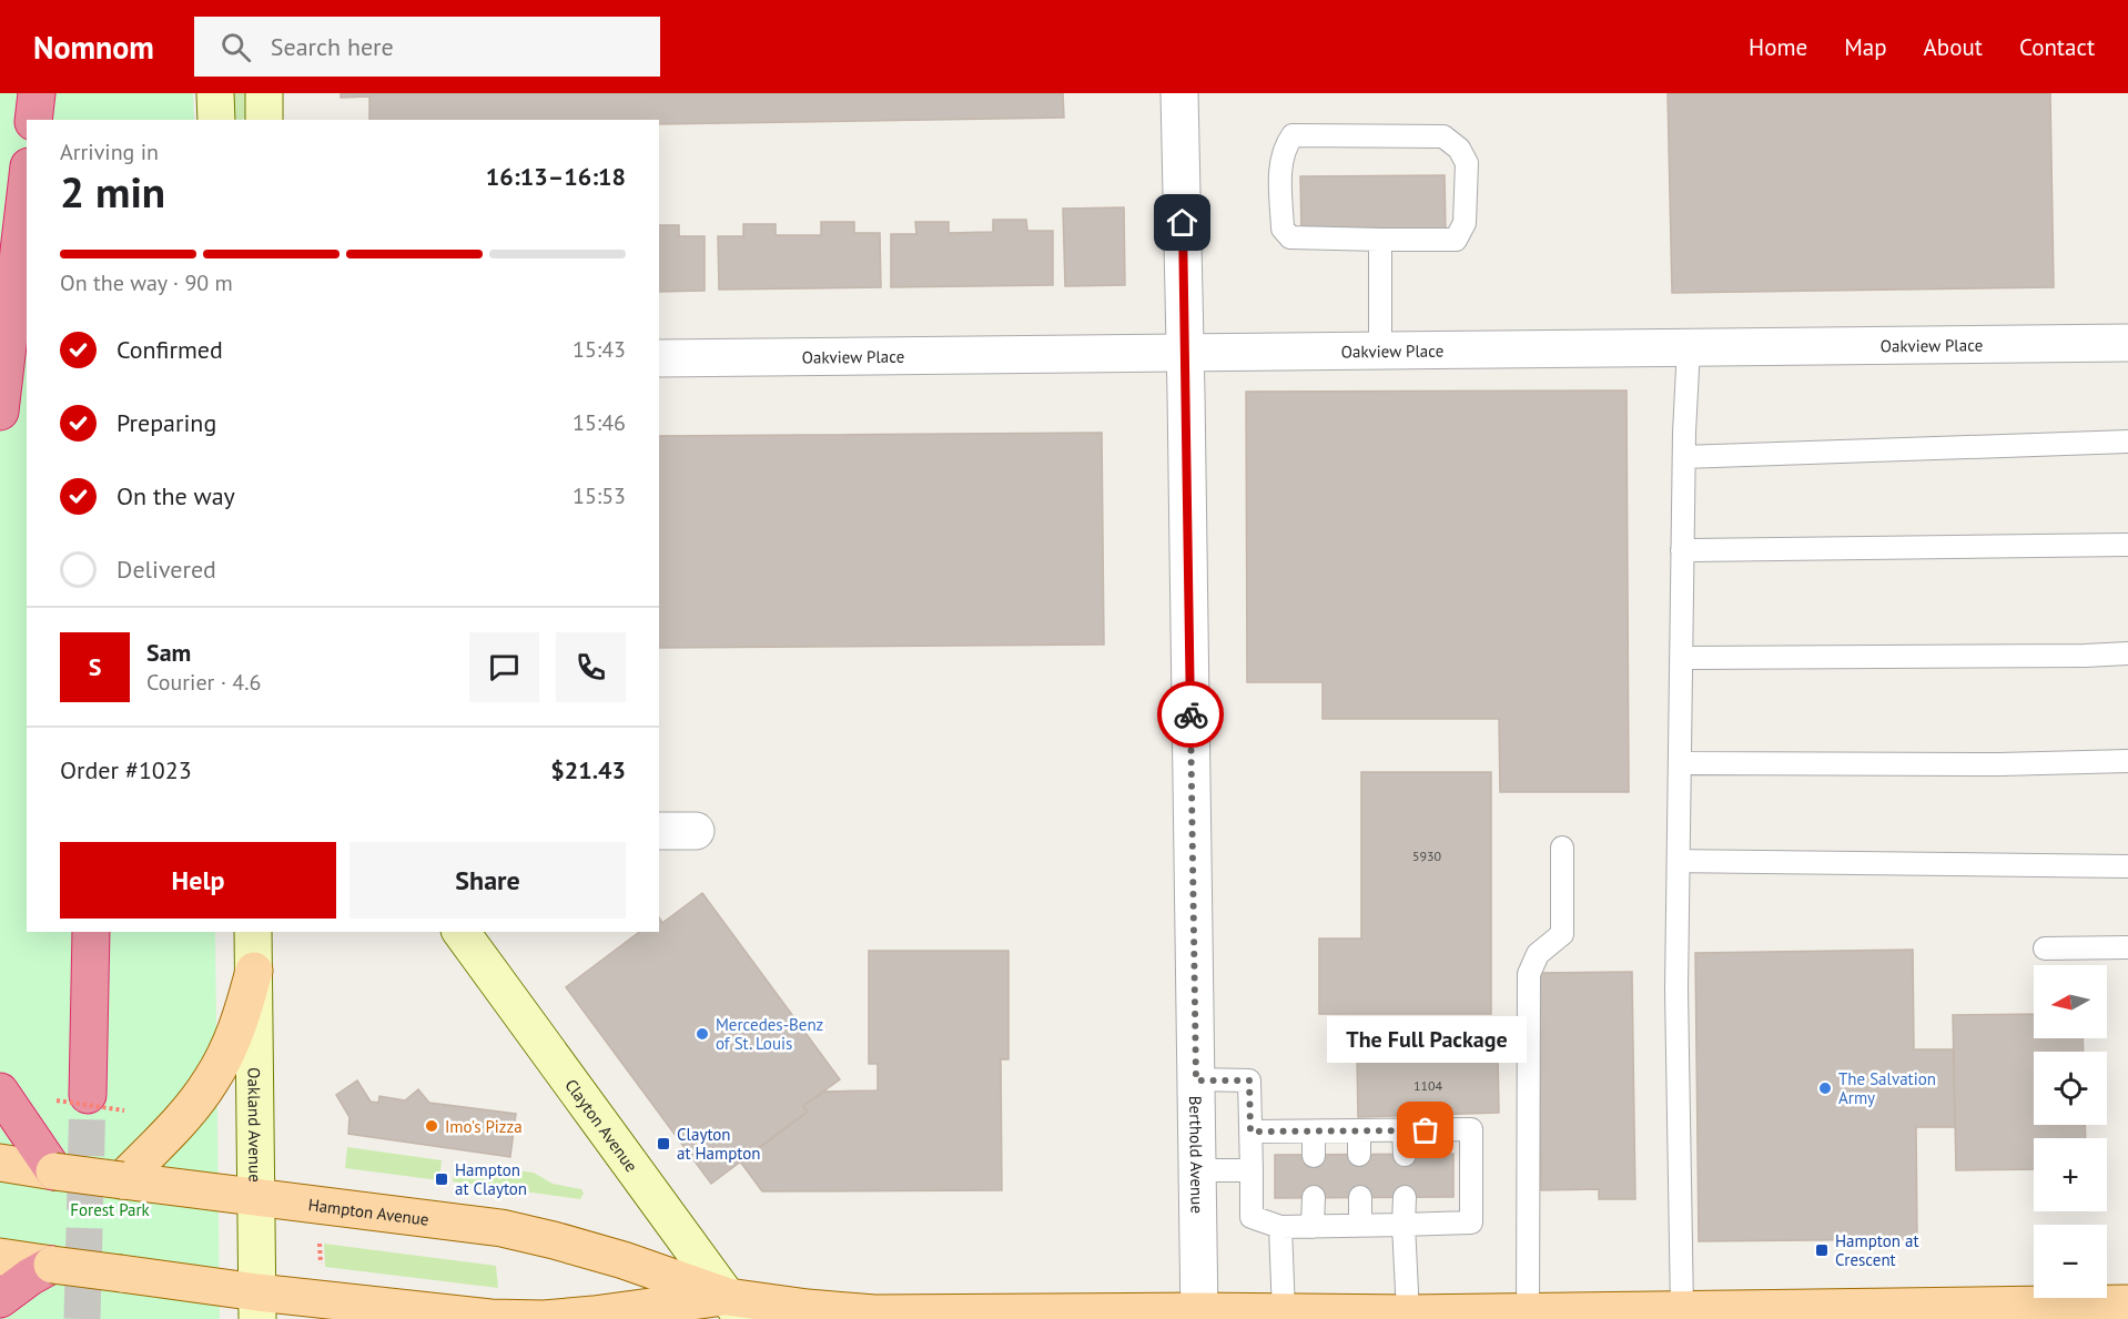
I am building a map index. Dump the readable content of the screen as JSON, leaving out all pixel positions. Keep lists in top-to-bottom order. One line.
{"streets":{"main road":["Hampton Avenue"],"street":["Oakview Place","Oakland Avenue","Clayton Avenue","Berthold Avenue"]},"crossings":[["Oakview Place","Berthold Avenue"],["Oakland Avenue","Hampton Avenue"],["Clayton Avenue","Hampton Avenue"],["Berthold Avenue","Hampton Avenue"]],"parks":["Forest Park"],"places":{"other":["Mercedes-Benz of St. Louis","The Salvation Army","Imo's Pizza","The Full Package"],"transit":["Clayton at Hampton","Hampton at Clayton","Hampton at Crescent"]},"house_numbers":["5930","1104"],"north":"left","page":{"header":"Nomnom","search":"Search here","nav":["Home","Map","About","Contact"],"heading":["2 min","Arriving in","16:13–16:18"],"panel":["Sam","Courier · 4.6","Order #1023","$21.43"],"bar":"On the way · 90 m","list":[["Confirmed","15:43"],["Preparing","15:46"],["On the way","15:53"],"Delivered"],"round":"S","buttons":["Help","Share"],"map_buttons":["+","−"],"bubble":"The Full Package"}}
